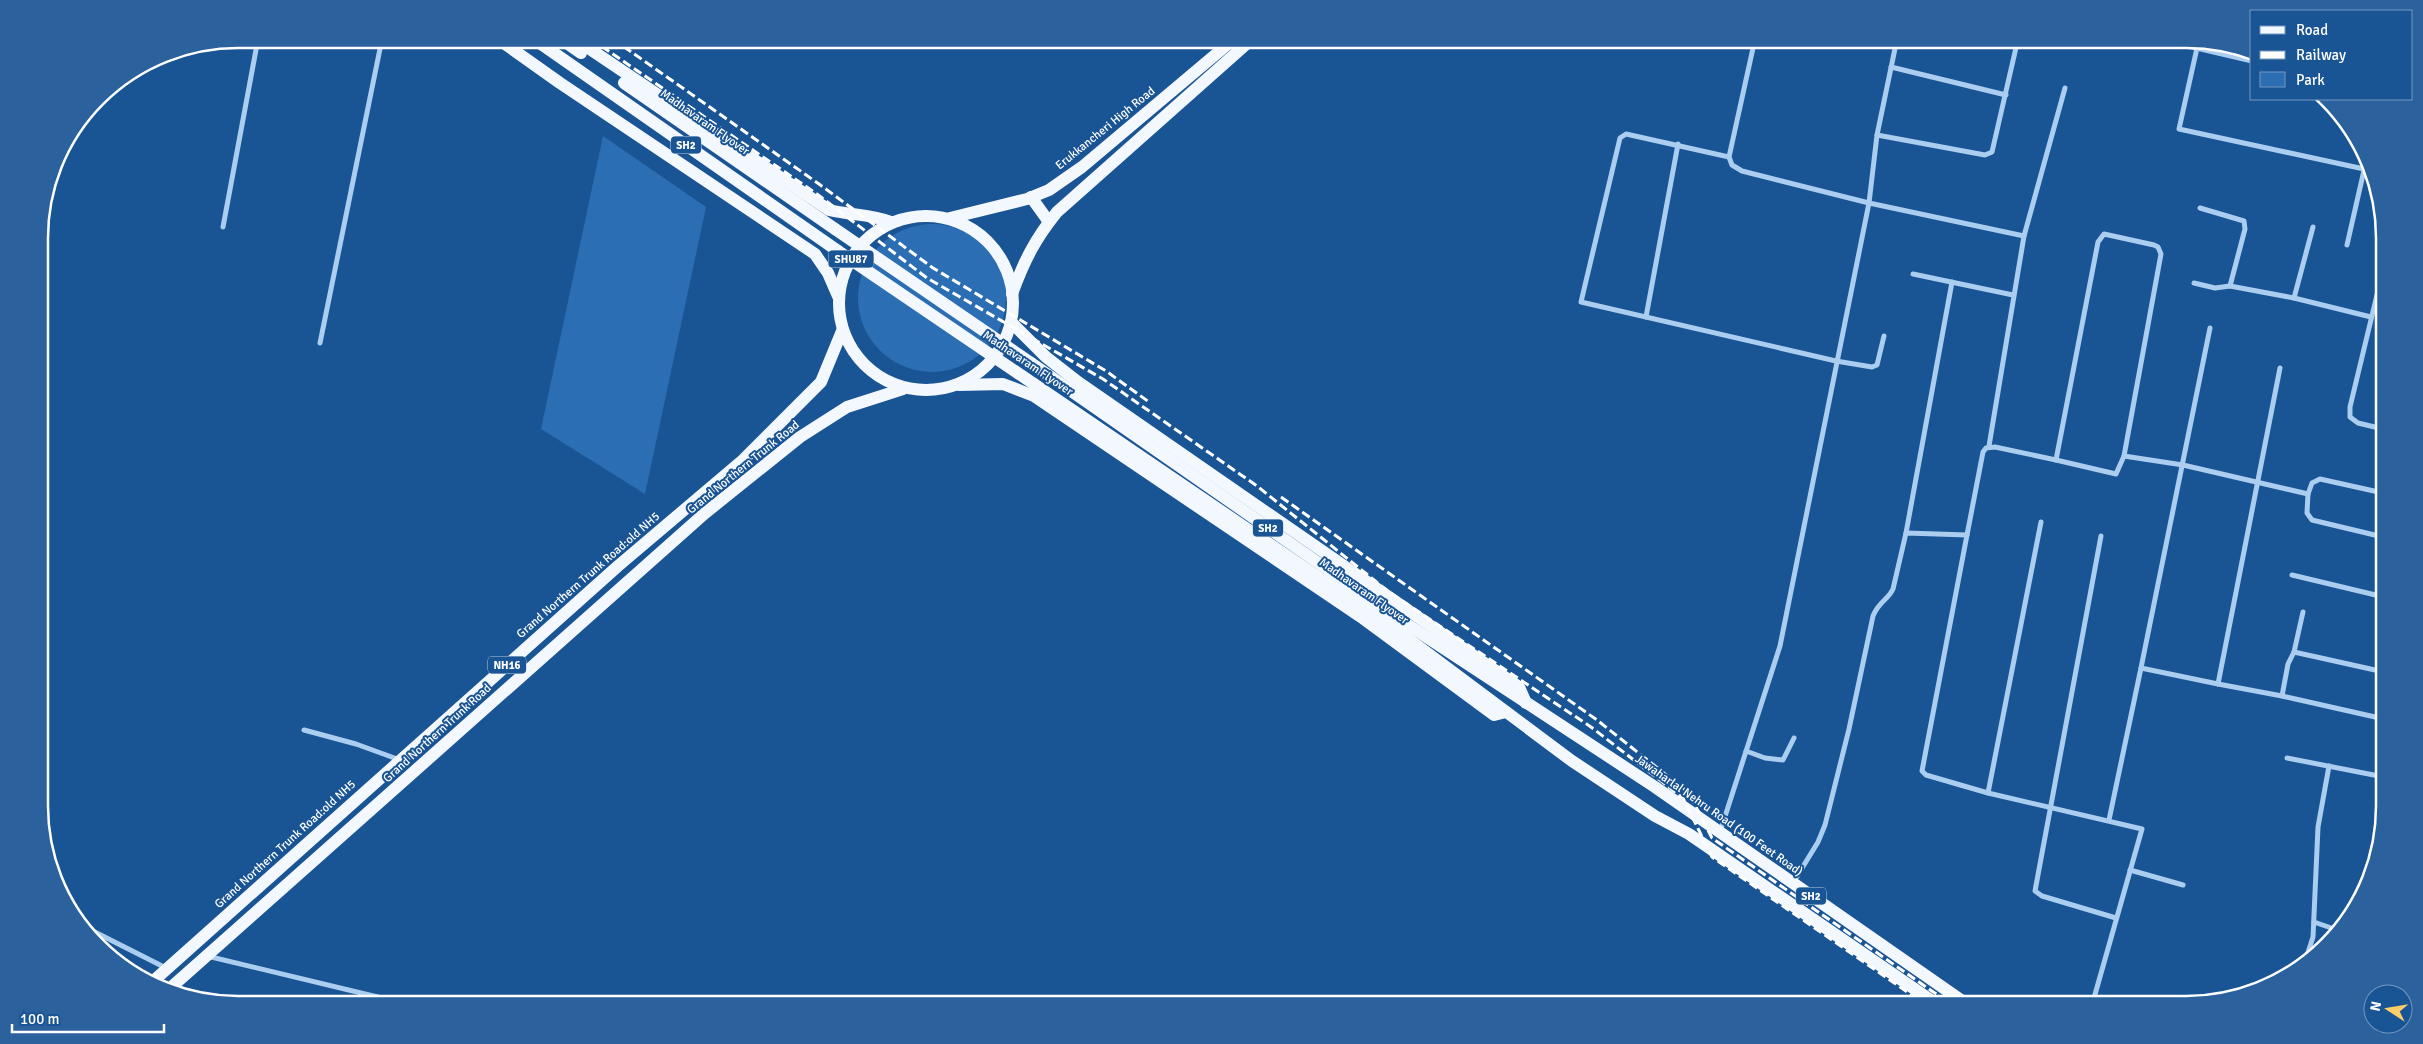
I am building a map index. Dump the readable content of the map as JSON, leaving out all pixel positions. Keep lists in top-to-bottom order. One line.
{"streets":{"main road":["Madhavaram Flyover","Erukkancheri High Road","SH2","SHU87","Grand Northern Trunk Road","Grand Northern Trunk Road:old NH5","NH16","Jawaharlal Nehru Road (100 Feet Road)"]},"crossings":[["Madhavaram Flyover","SH2"],["Madhavaram Flyover","Jawaharlal Nehru Road (100 Feet Road)"],["Erukkancheri High Road","SHU87"],["Erukkancheri High Road","Grand Northern Trunk Road"],["Erukkancheri High Road","Grand Northern Trunk Road:old NH5"],["SHU87","Grand Northern Trunk Road"],["SHU87","Grand Northern Trunk Road:old NH5"],["Grand Northern Trunk Road","Grand Northern Trunk Road:old NH5"]],"legend":["Road","Railway","Park"],"scale_bar":"100 m","north":"left"}
